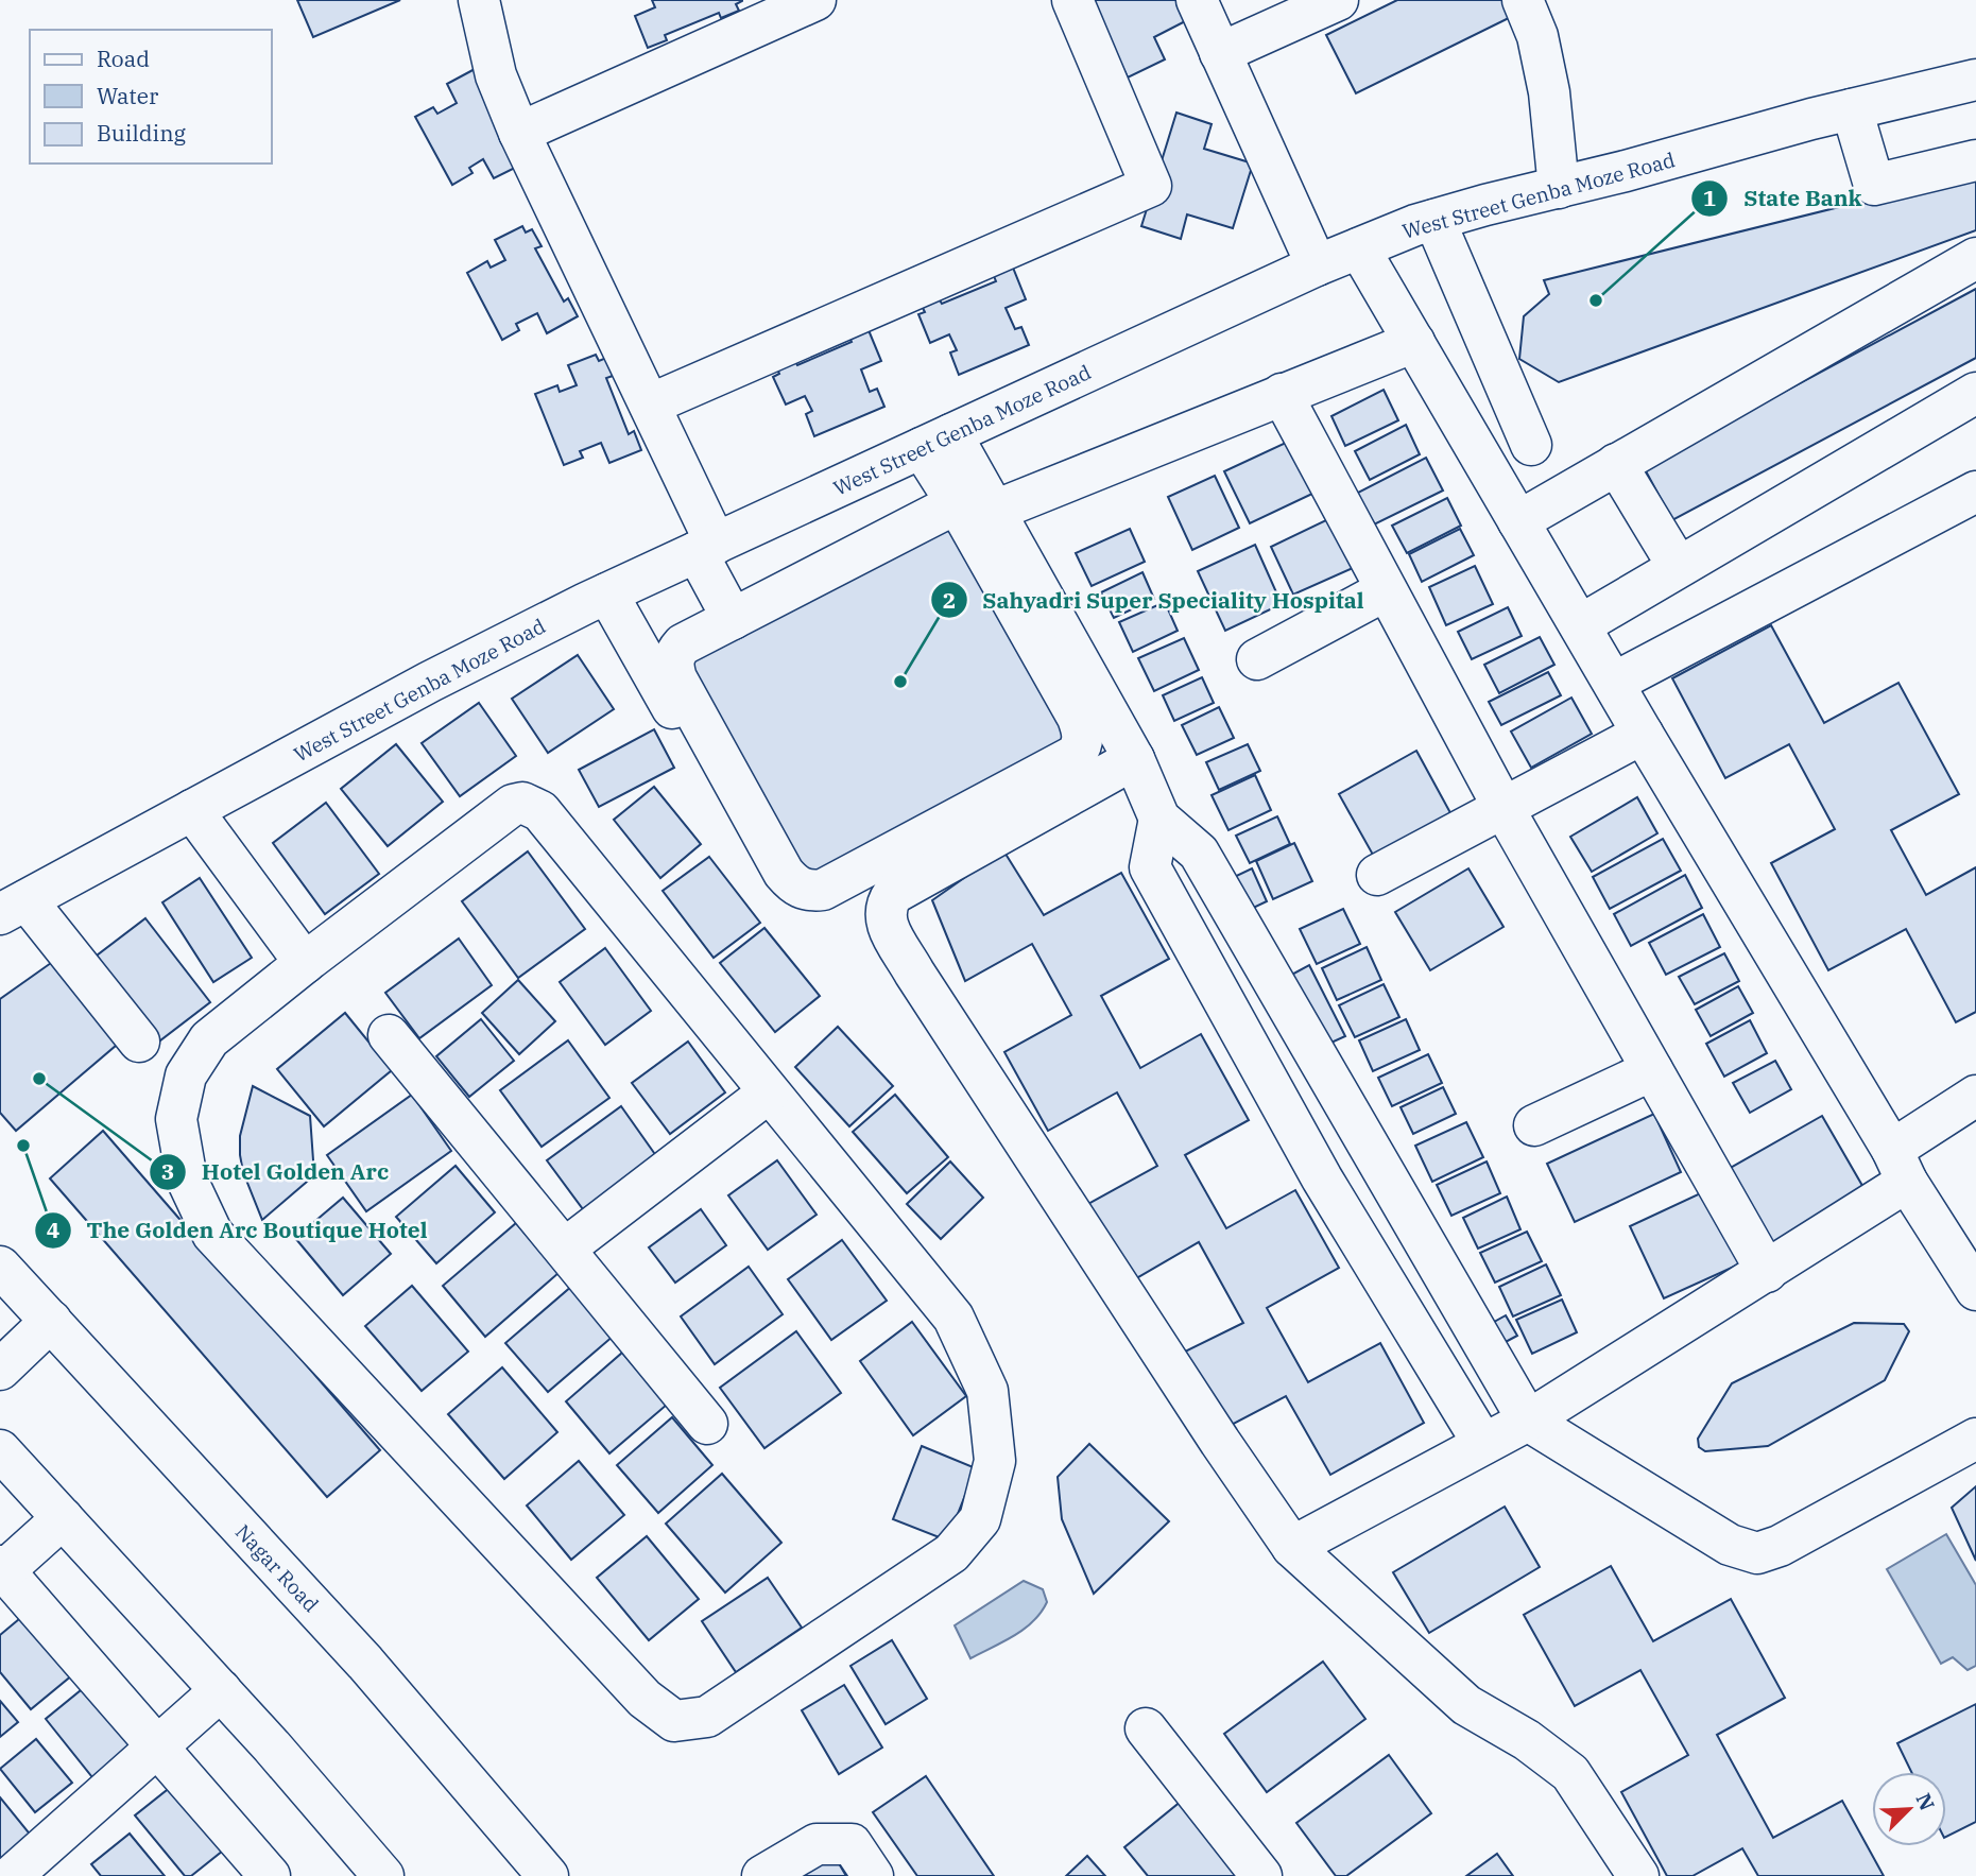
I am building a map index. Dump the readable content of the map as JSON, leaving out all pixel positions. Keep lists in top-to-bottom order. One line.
{"streets":{"main road":["West Street Genba Moze Road","Nagar Road"]},"places":["State Bank","Sahyadri Super Speciality Hospital","Hotel Golden Arc","The Golden Arc Boutique Hotel"],"legend":["Road","Water","Building"],"north":"top right"}
